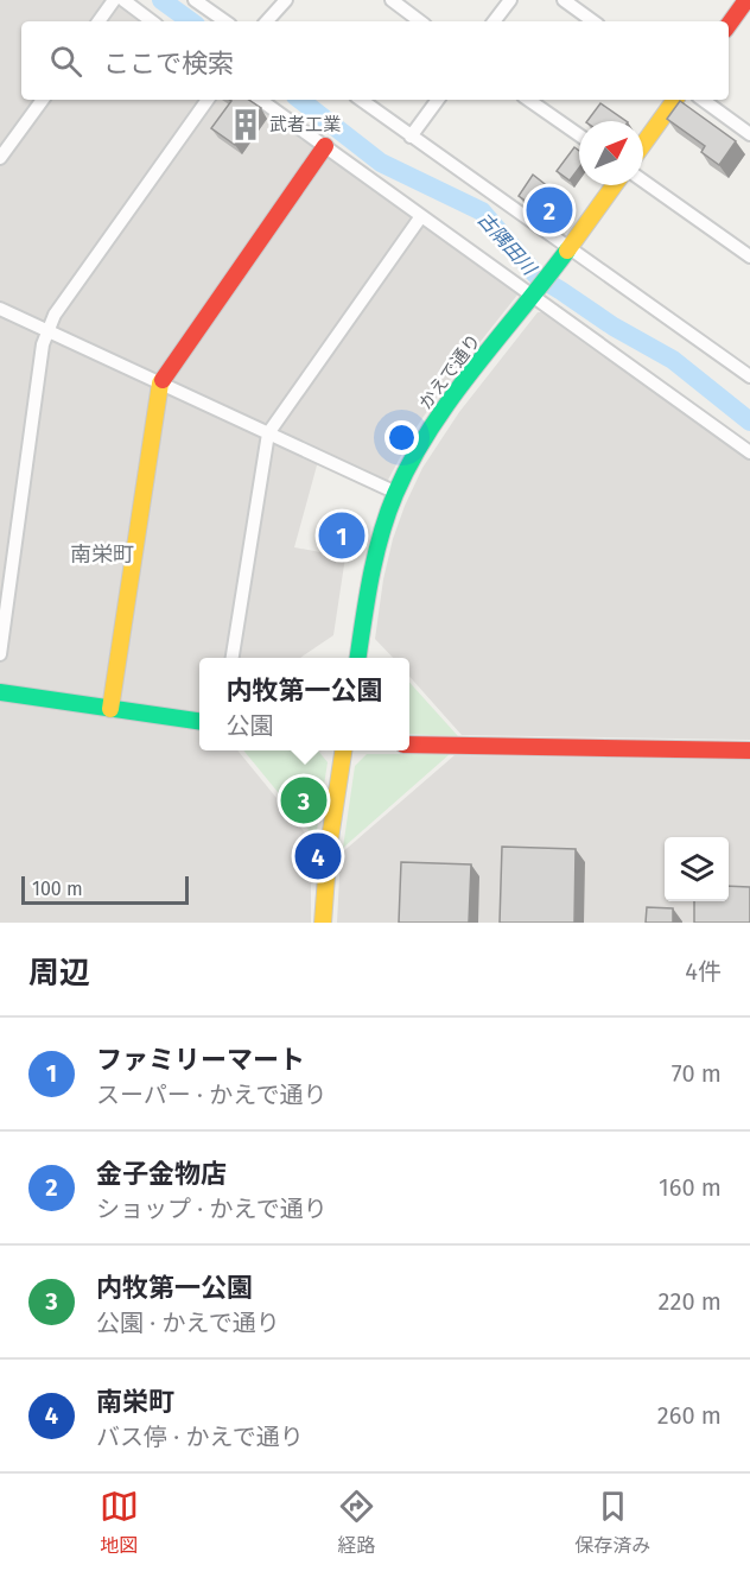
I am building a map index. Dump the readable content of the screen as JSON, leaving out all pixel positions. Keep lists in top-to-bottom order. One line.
{"streets":{"street":["かえで通り"]},"districts":["南栄町"],"water":["古隅田川"],"places":{"building":["武者工業"]},"scale_bar":"100 m","north":"top right","page":{"search":"ここで検索","pins":["2","1","3","4"],"popup":["内牧第一公園","公園"],"scale":"100 m","heading":["周辺","4件"],"list":[{"mark":"1","name":"ファミリーマート","note":"スーパー · かえで通り","value":"70 m"},{"mark":"2","name":"金子金物店","note":"ショップ · かえで通り","value":"160 m"},{"mark":"3","name":"内牧第一公園","note":"公園 · かえで通り","value":"220 m"},{"mark":"4","name":"南栄町","note":"バス停 · かえで通り","value":"260 m"}],"nav":["地図","経路","保存済み"]}}
